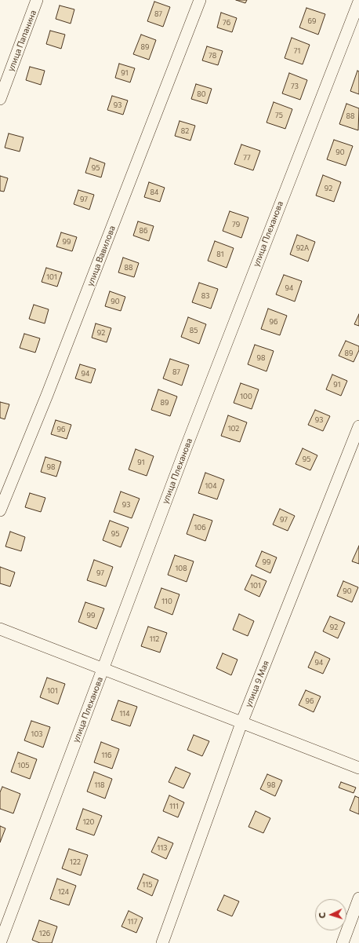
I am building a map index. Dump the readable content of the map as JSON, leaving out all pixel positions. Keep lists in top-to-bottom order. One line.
{"streets":{"street":["улица Папанина","улица Плеханова","улица Вавилова","улица 9 Мая"]},"house_numbers":["87","69","76","89","71","78","91","73","80","93","75","88","82","90","77","95","92","84","97","79","86","99","92А","81","88","101","94","83","90","96","85","92","89","98","87","94","91","100","89","93","102","96","95","91","98","104","93","97","106","95","99","108","97","101","90","110","99","92","112","94","101","96","114","103","116","105","118","98","111","120","113","122","115","124","117","126"],"north":"left"}
